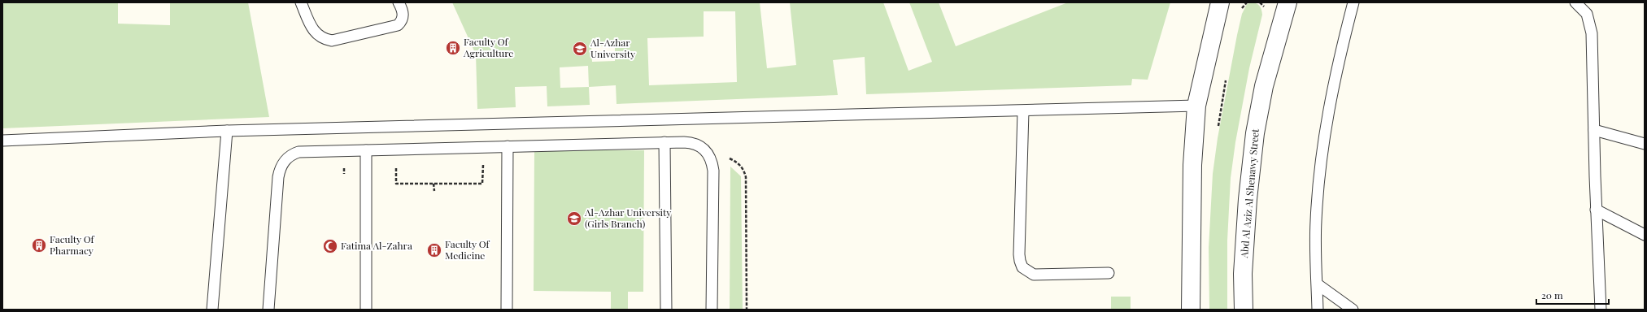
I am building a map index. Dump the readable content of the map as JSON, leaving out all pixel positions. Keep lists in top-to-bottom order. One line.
{"streets":{"street":["Abd Al Aziz Al Shenawy Street"]},"places":{"building":["Faculty Of Agriculture","Faculty Of Pharmacy","Faculty Of Medicine"],"school or university":["Al-Azhar University","Al-Azhar University (Girls Branch)"],"mosque":["Fatima Al-Zahra"]},"scale_bar":"20 m"}
